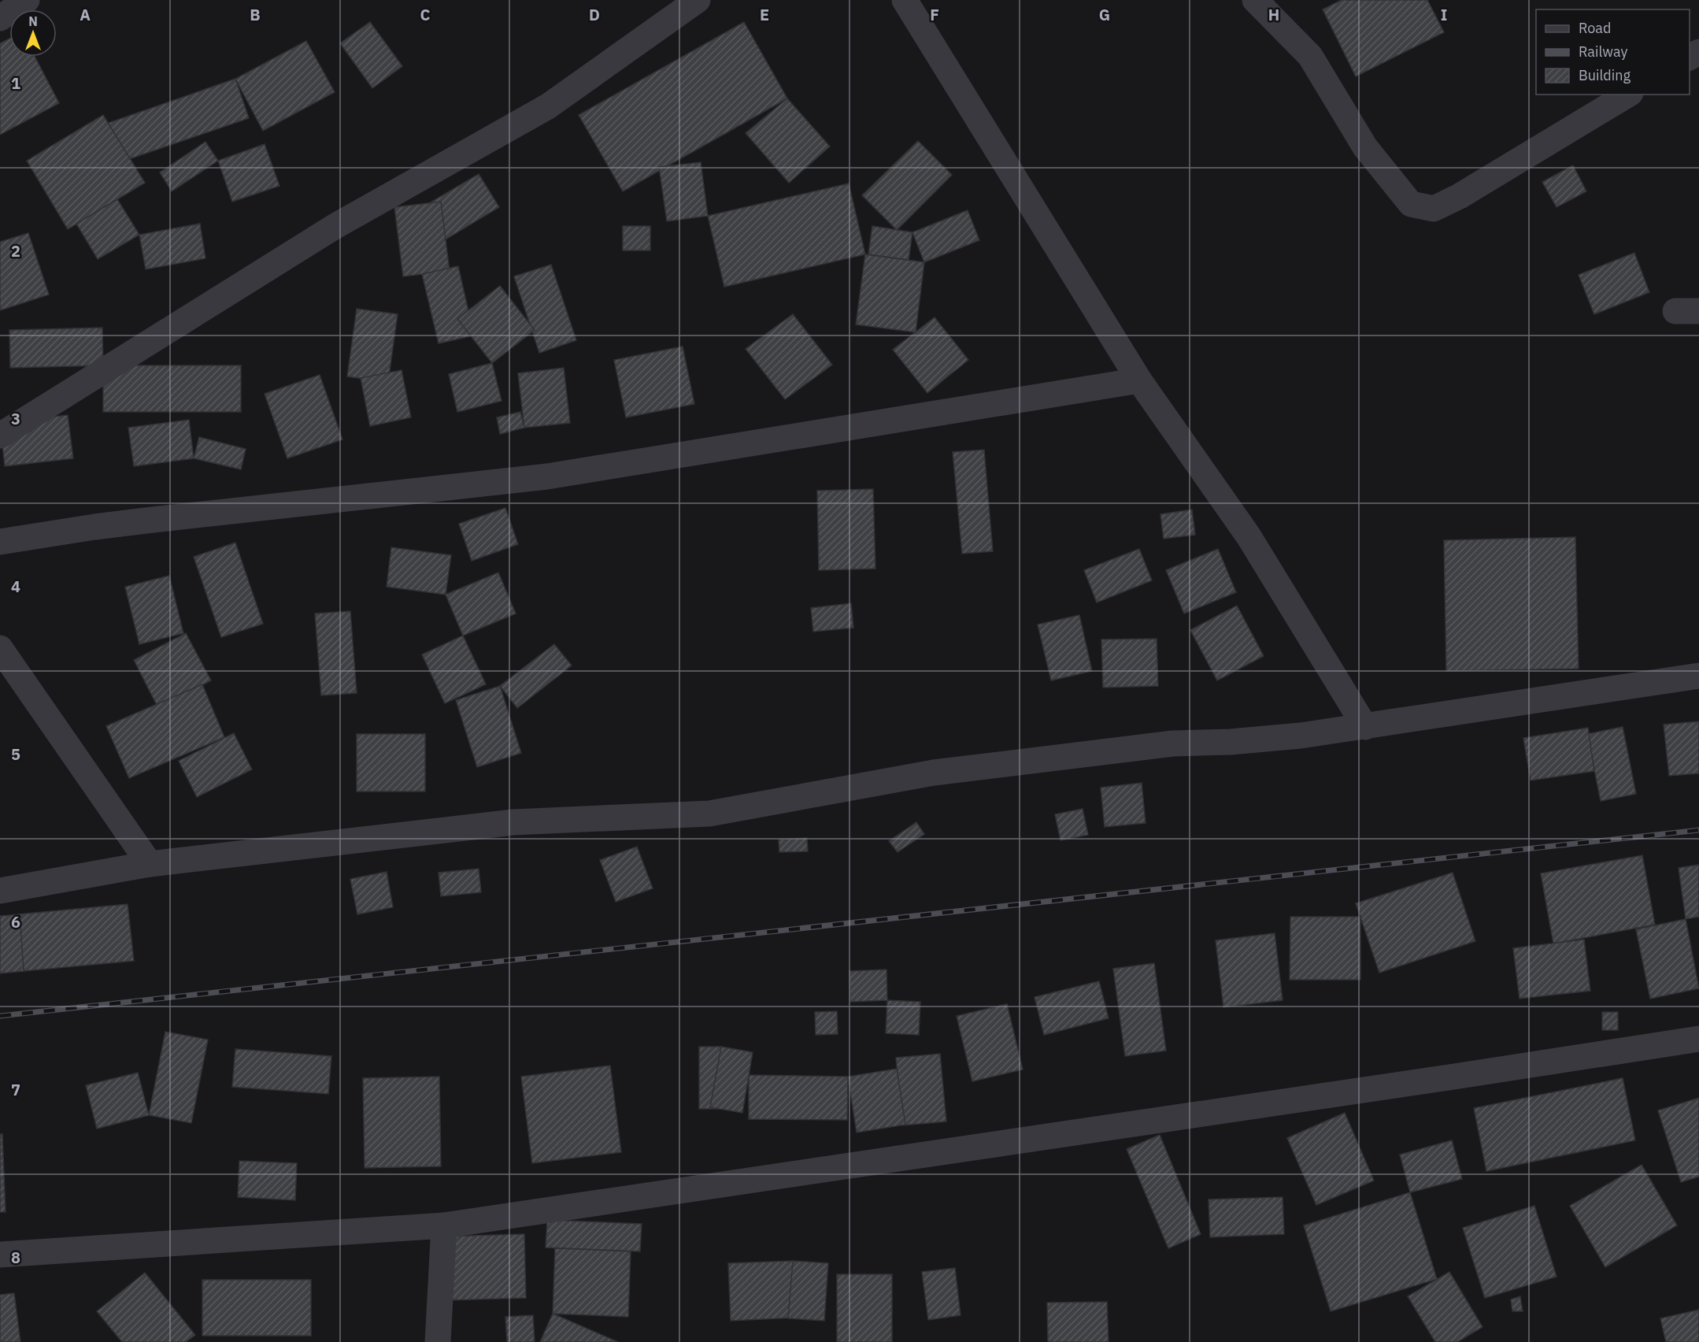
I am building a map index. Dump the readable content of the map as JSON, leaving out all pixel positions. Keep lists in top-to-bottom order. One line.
{"legend":["Road","Railway","Building"],"north":"top","grid":{"columns":["A","B","C","D","E","F","G","H","I"],"rows":["1","2","3","4","5","6","7","8"]}}
